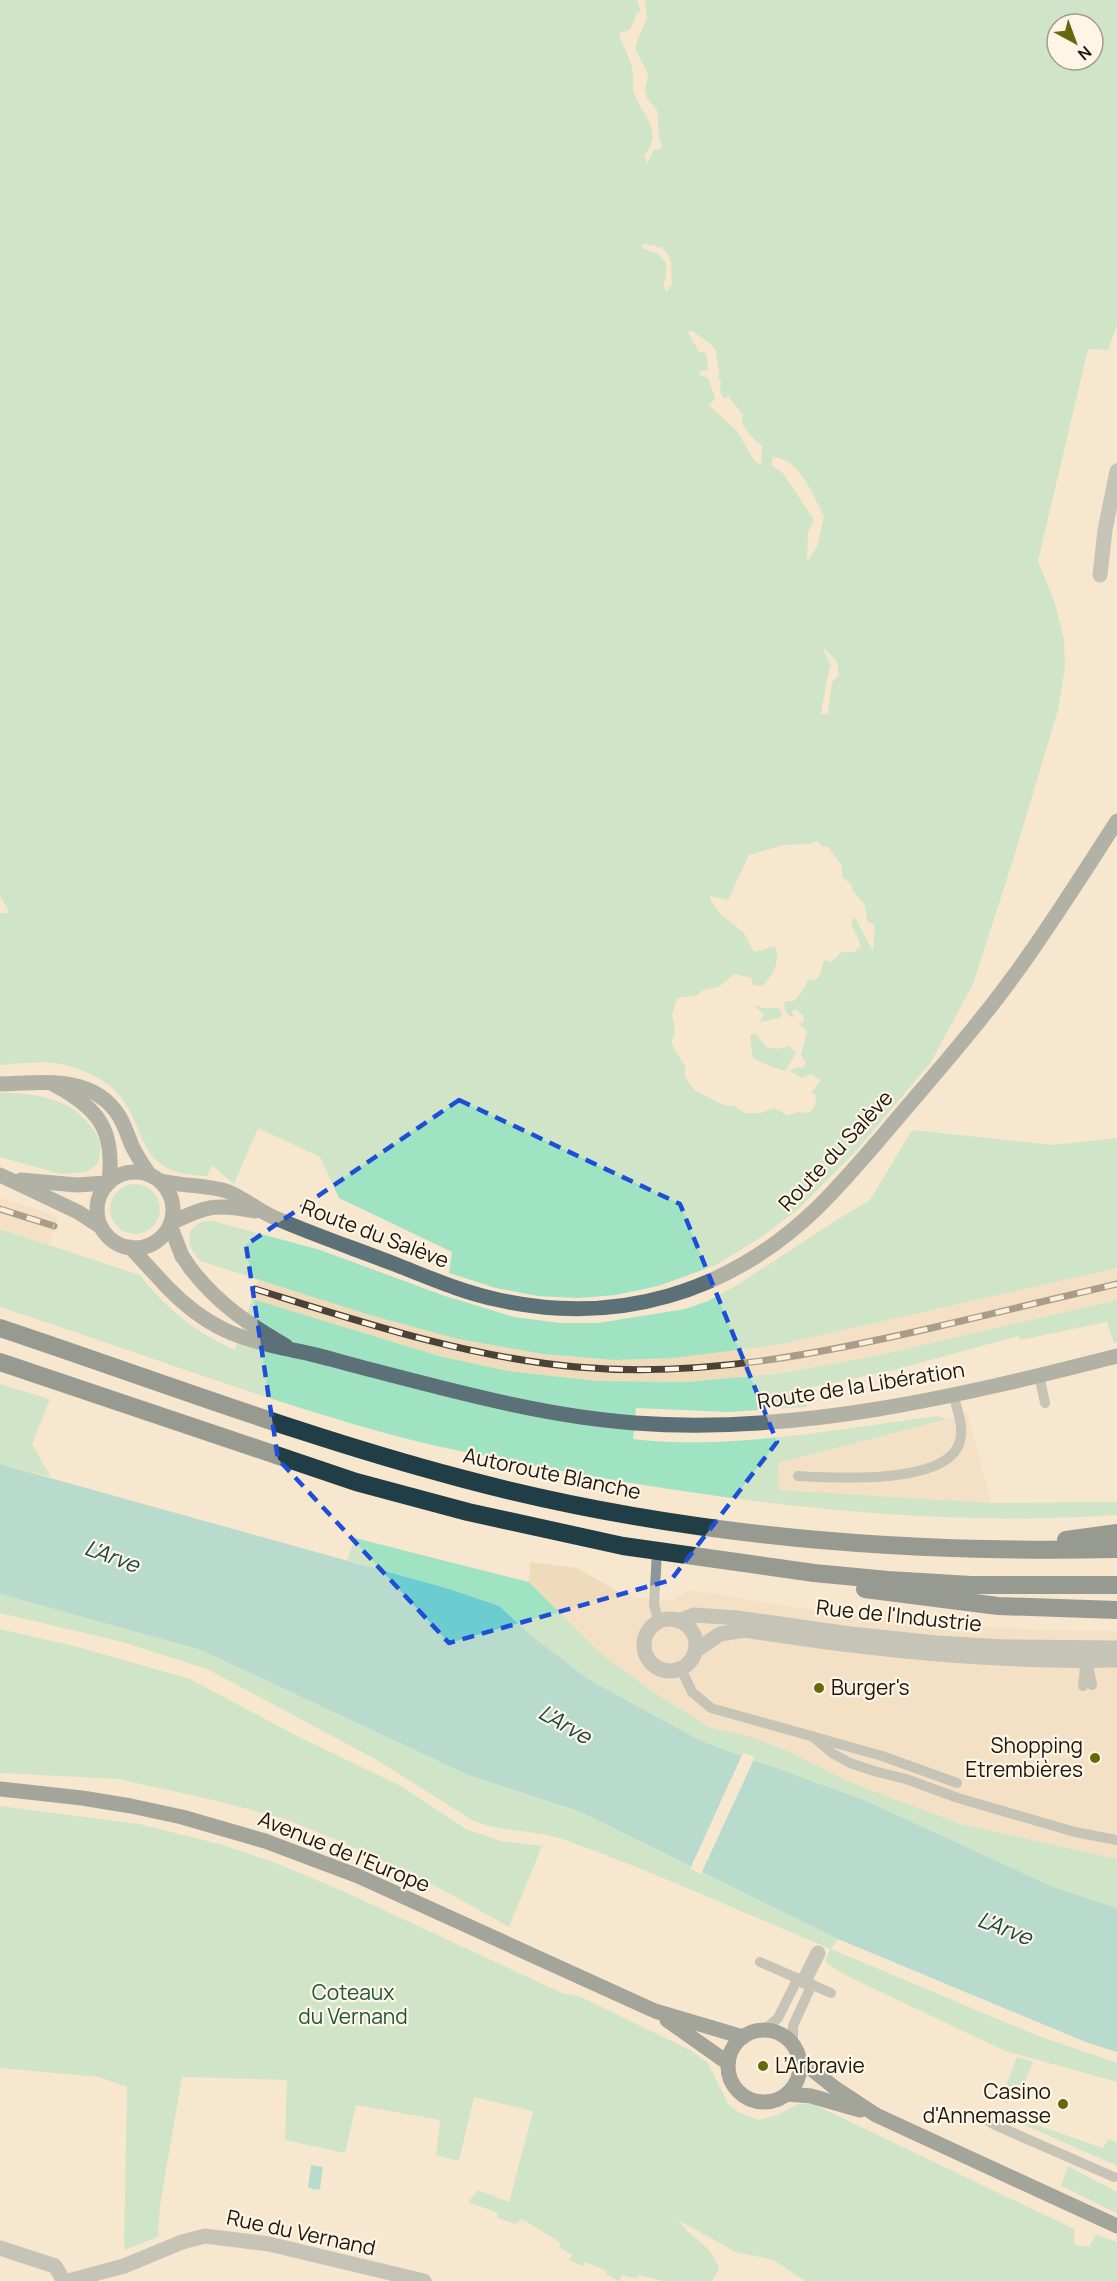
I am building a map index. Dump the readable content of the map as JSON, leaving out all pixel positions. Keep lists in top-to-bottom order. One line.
{"streets":{"highway":["Autoroute Blanche"],"main road":["Route du Salève","Route de la Libération","Avenue de l'Europe"],"street":["Rue de l'Industrie","Rue du Vernand"]},"crossings":[["Route du Salève","Route de la Libération"]],"water":["L'Arve"],"parks":["Coteaux du Vernand"],"places":["Burger's","Shopping Etrembières","L’Arbravie","Casino d'Annemasse"],"north":"bottom right"}
